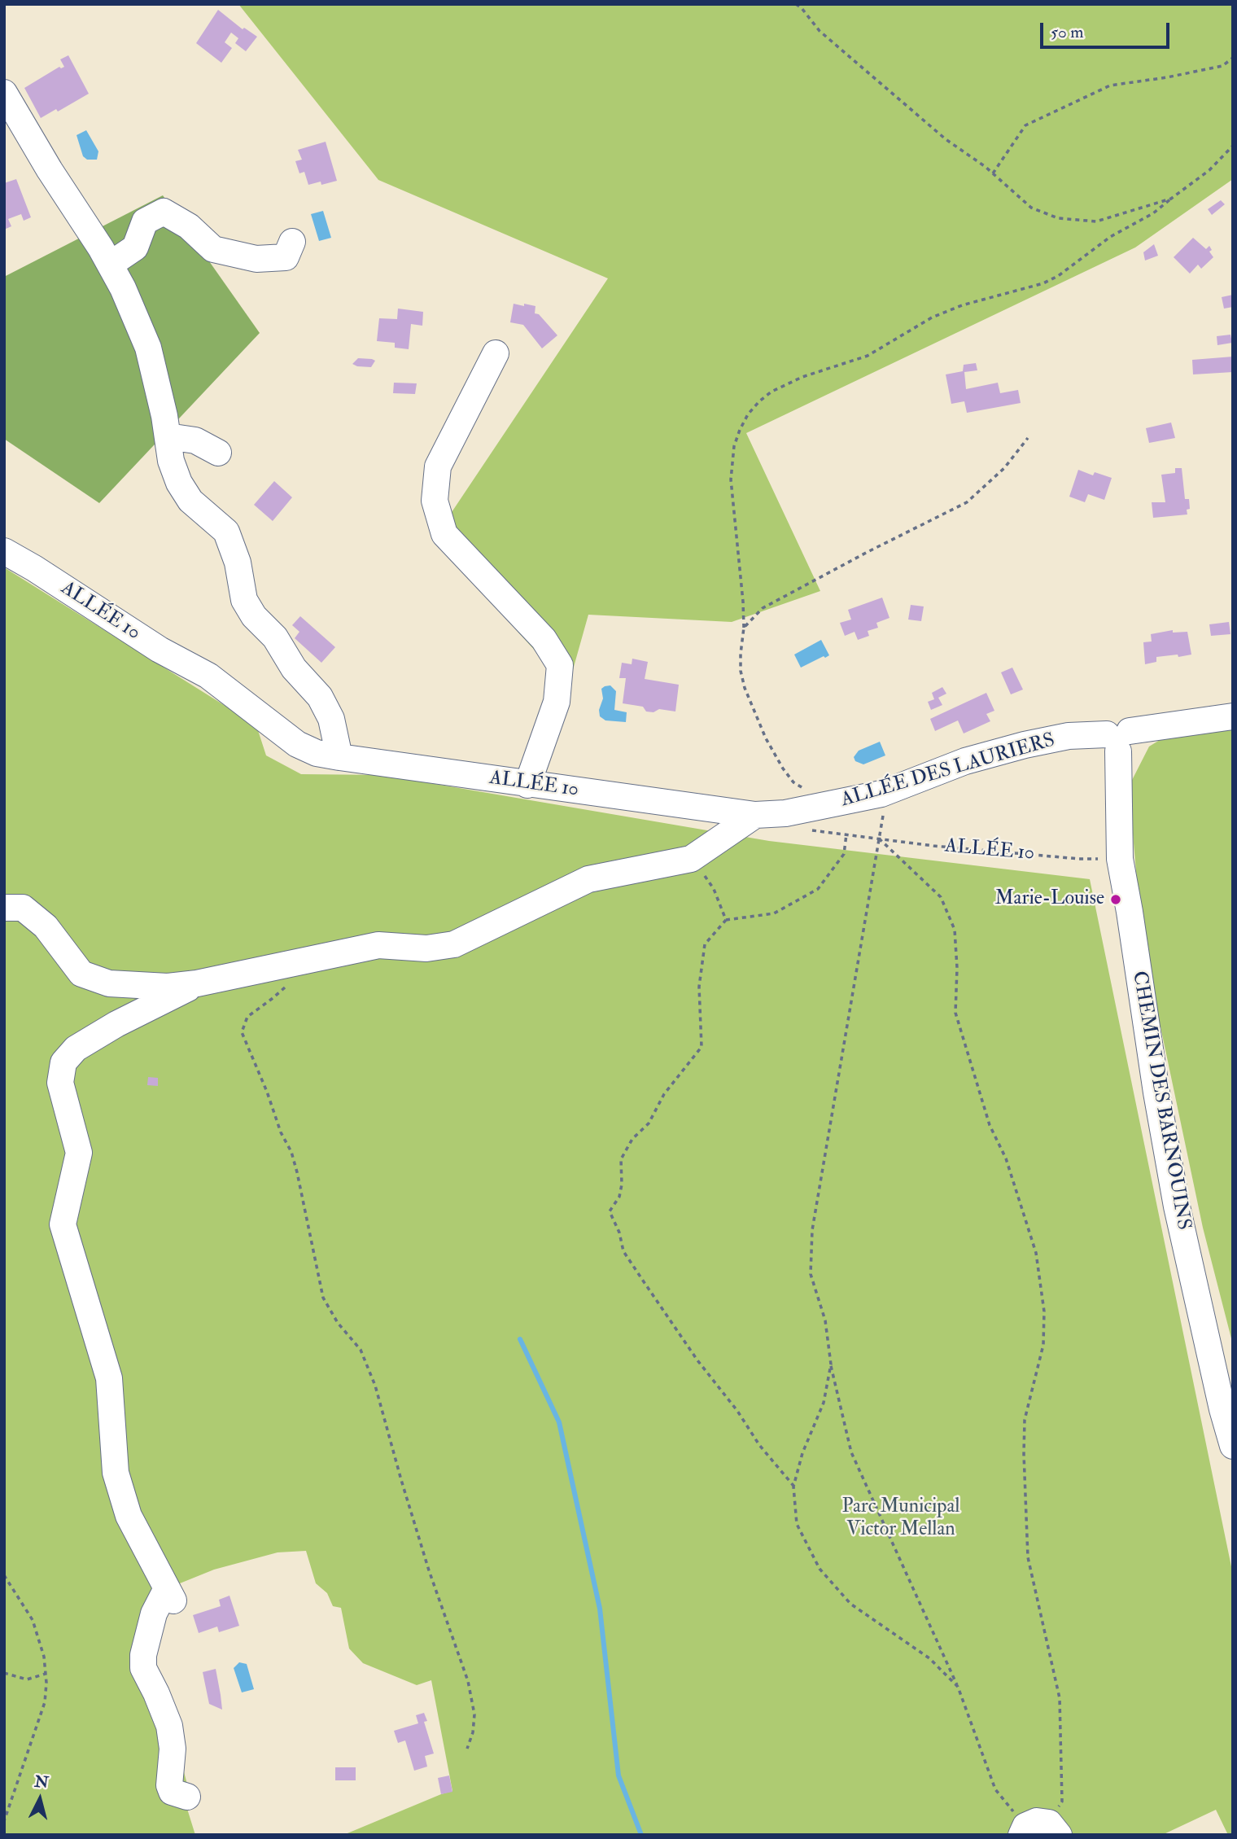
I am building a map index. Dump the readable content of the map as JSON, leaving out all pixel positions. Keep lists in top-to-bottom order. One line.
{"streets":{"street":["ALLÉE 10","ALLÉE DES LAURIERS","CHEMIN DES BARNOUINS"]},"crossings":[["ALLÉE 10","ALLÉE DES LAURIERS"],["ALLÉE 10","CHEMIN DES BARNOUINS"],["ALLÉE DES LAURIERS","CHEMIN DES BARNOUINS"]],"parks":["Parc Municipal Victor Mellan"],"places":["Marie-Louise"],"scale_bar":"50 m","north":"top"}
